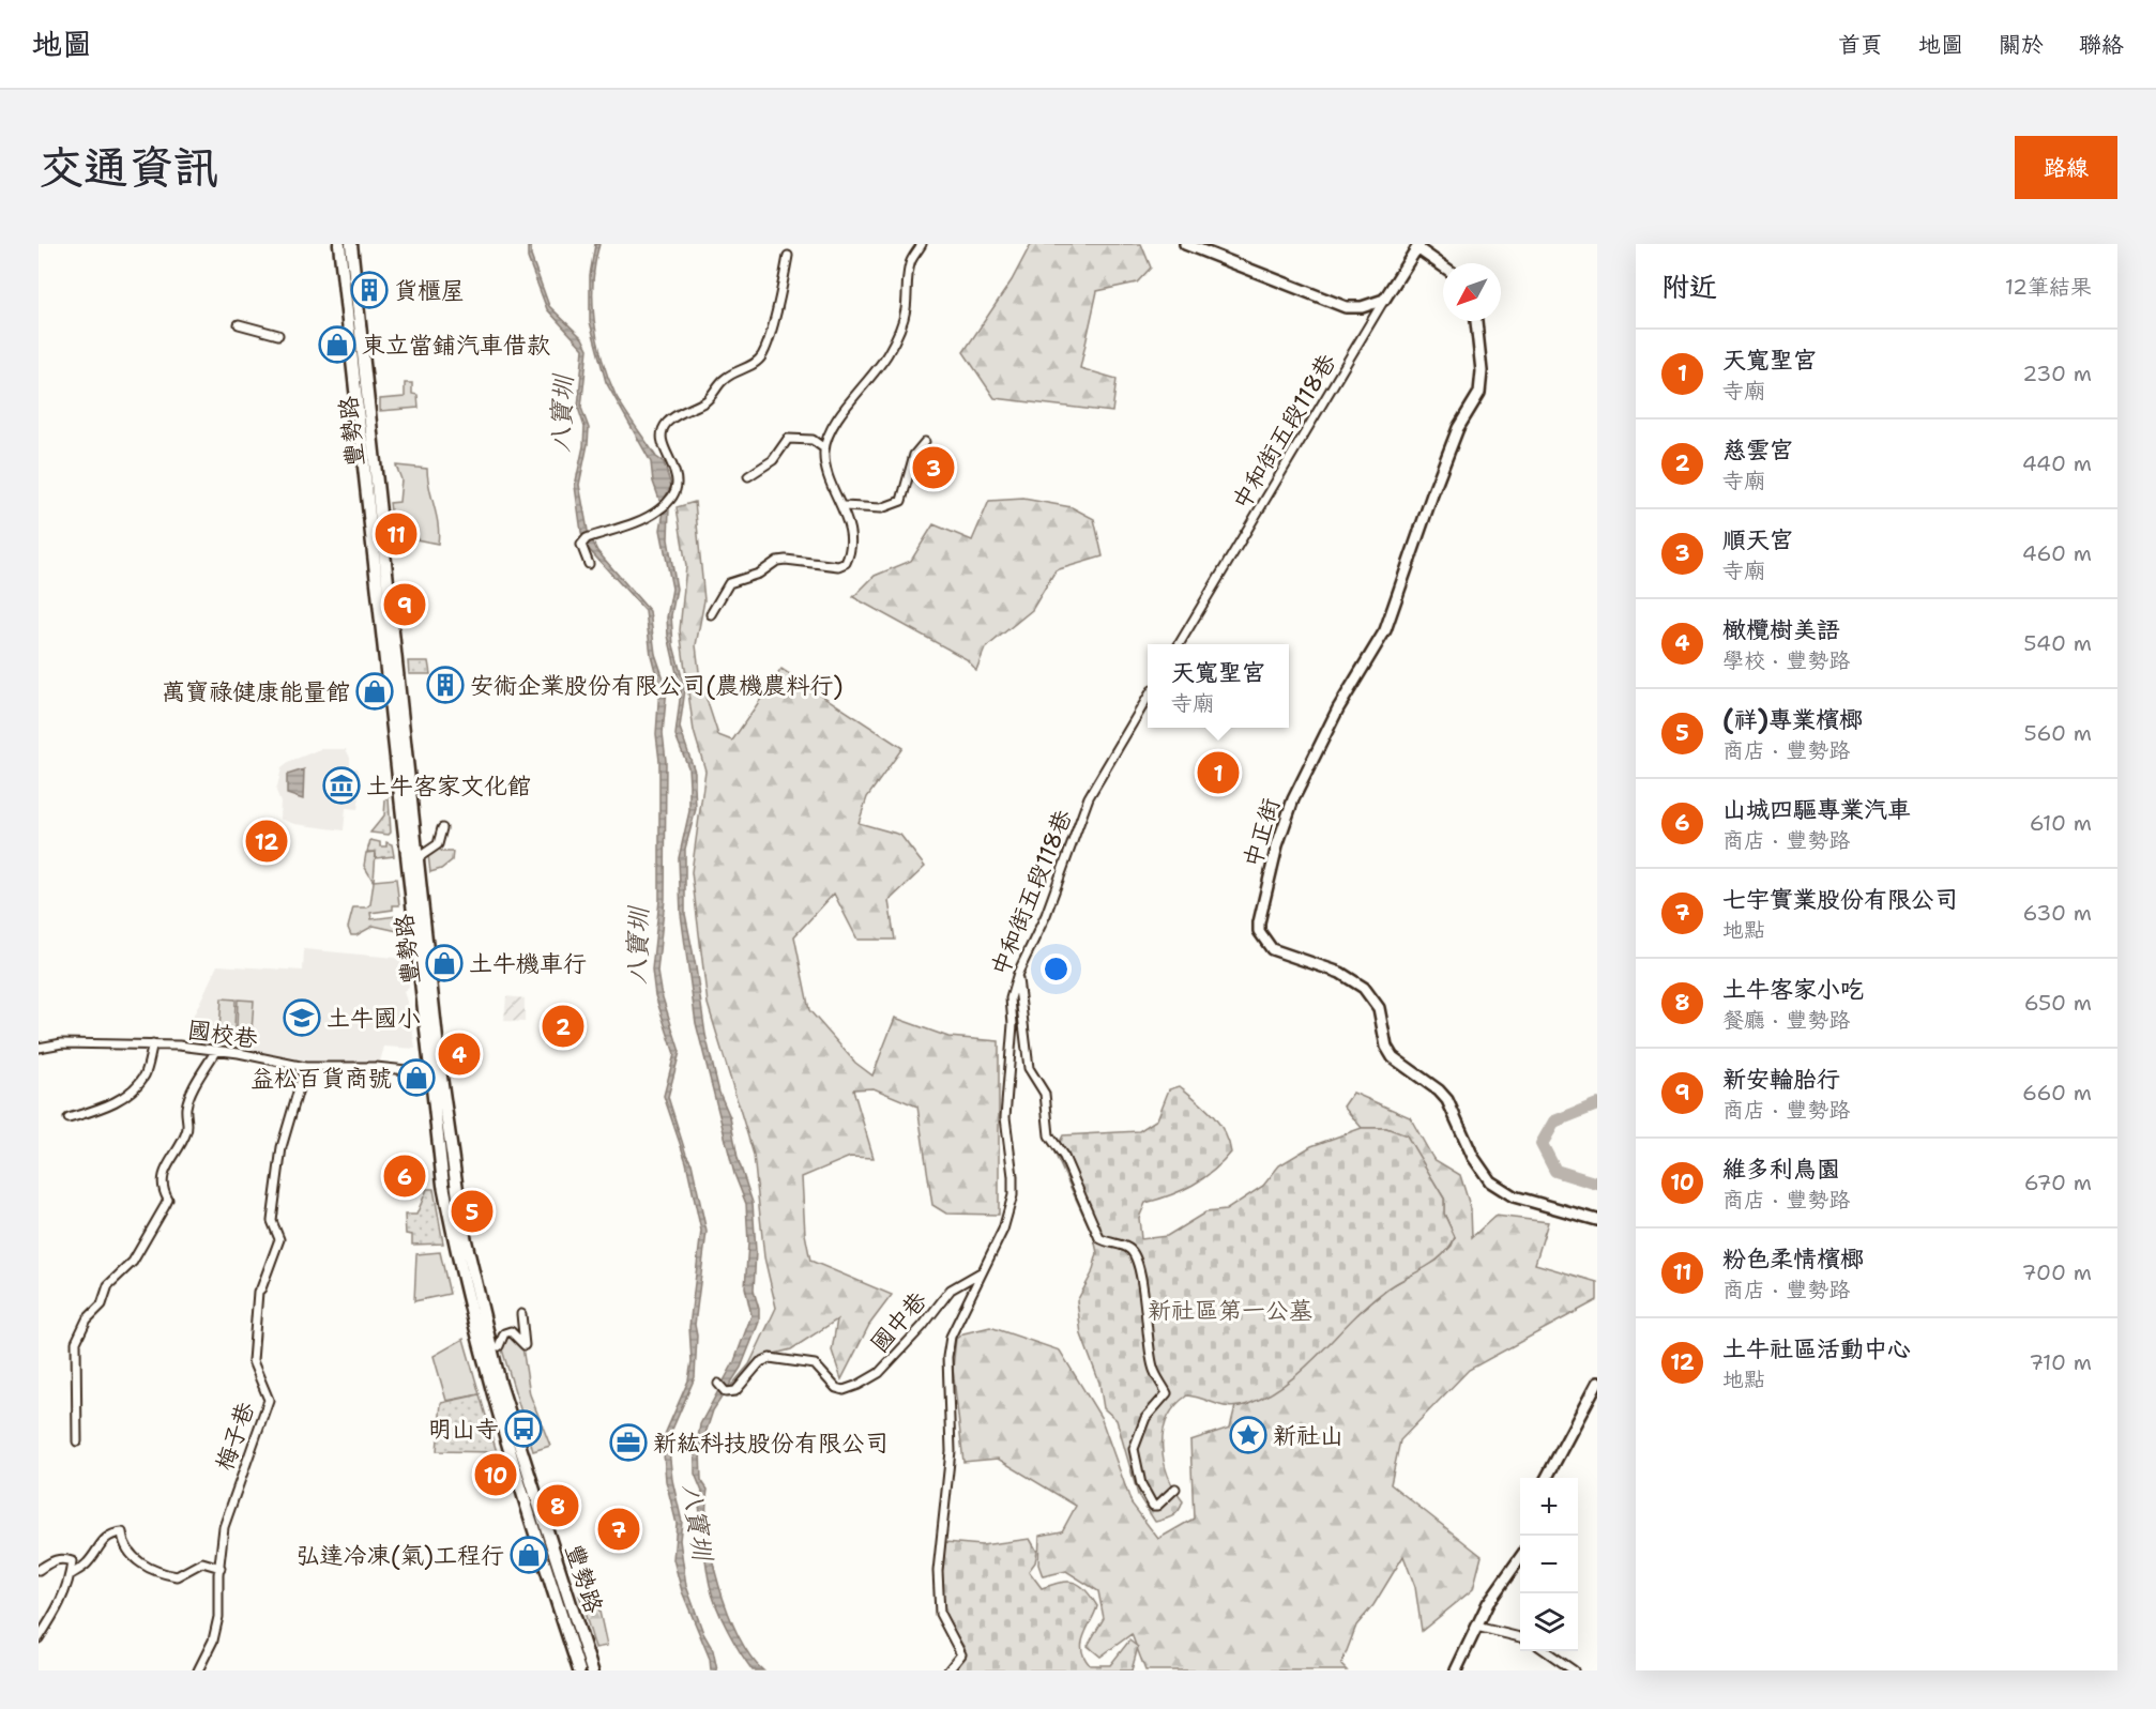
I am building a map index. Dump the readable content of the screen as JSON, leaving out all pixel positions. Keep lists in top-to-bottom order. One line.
{"streets":{"main road":["豐勢路"],"street":["中和街五段118巷","中正街","國校巷","國中巷","梅子巷"]},"crossings":[["豐勢路","國校巷"],["中和街五段118巷","國中巷"],["國校巷","梅子巷"]],"water":["八寶圳"],"parks":["新社區第一公墓"],"places":{"building":["貨櫃屋","安術企業股份有限公司(農機農料行)"],"shop":["東立當鋪汽車借款","萬寶祿健康能量館","土牛機車行","益松百貨商號","弘達冷凍(氣)工程行"],"museum":["土牛客家文化館"],"school or university":["土牛國小"],"bus stop":["明山寺"],"place":["新社山"],"office":["新紘科技股份有限公司"]},"north":"bottom left","page":{"header":"地圖","nav":["首頁","地圖","關於","聯絡"],"buttons":"路線","title":"交通資訊","heading":["附近","12筆結果"],"list":[{"mark":"1","name":"天寬聖宮","note":"寺廟","value":"230 m"},{"mark":"2","name":"慈雲宮","note":"寺廟","value":"440 m"},{"mark":"3","name":"順天宮","note":"寺廟","value":"460 m"},{"mark":"4","name":"橄欖樹美語","note":"學校 · 豐勢路","value":"540 m"},{"mark":"5","name":"(祥)專業檳榔","note":"商店 · 豐勢路","value":"560 m"},{"mark":"6","name":"山城四驅專業汽車","note":"商店 · 豐勢路","value":"610 m"},{"mark":"7","name":"七宇實業股份有限公司","note":"地點","value":"630 m"},{"mark":"8","name":"土牛客家小吃","note":"餐廳 · 豐勢路","value":"650 m"},{"mark":"9","name":"新安輪胎行","note":"商店 · 豐勢路","value":"660 m"},{"mark":"10","name":"維多利鳥園","note":"商店 · 豐勢路","value":"670 m"},{"mark":"11","name":"粉色柔情檳榔","note":"商店 · 豐勢路","value":"700 m"},{"mark":"12","name":"土牛社區活動中心","note":"地點","value":"710 m"}],"pins":["3","11","9","1","12","2","4","6","5","10","8","7"],"popup":["天寬聖宮","寺廟"],"map_buttons":["+","−"]}}
